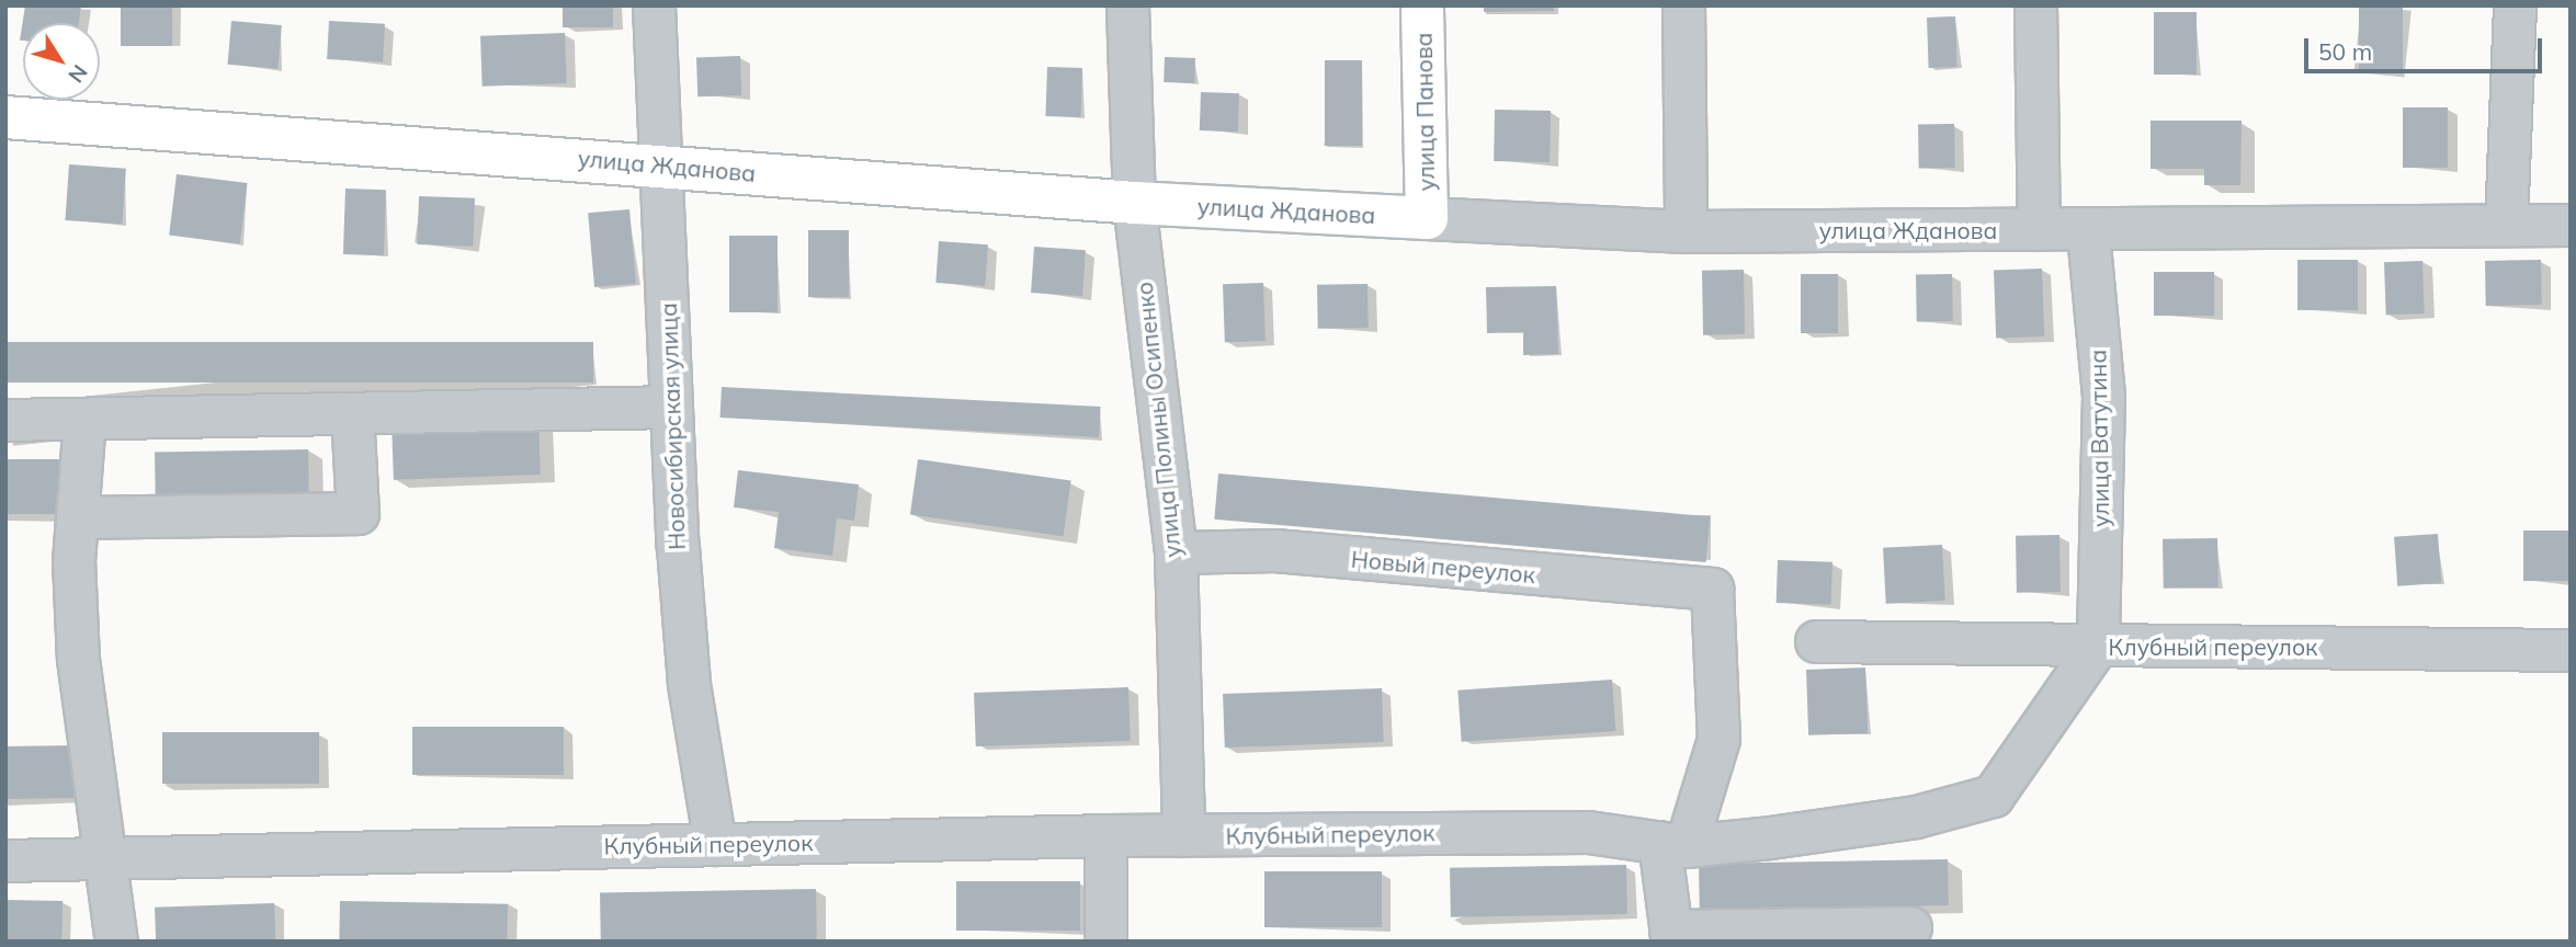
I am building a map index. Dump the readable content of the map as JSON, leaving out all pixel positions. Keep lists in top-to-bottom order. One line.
{"streets":{"main road":["улица Панова","улица Жданова"],"street":["улица Полины Осипенко","Новосибирская улица","улица Ватутина","Новый переулок","Клубный переулок"]},"crossings":[["улица Панова","улица Жданова"],["улица Жданова","улица Полины Осипенко"],["улица Жданова","Новосибирская улица"],["улица Жданова","улица Ватутина"],["улица Полины Осипенко","Новый переулок"],["улица Полины Осипенко","Клубный переулок"],["Новосибирская улица","Клубный переулок"],["улица Ватутина","Клубный переулок"],["Новый переулок","Клубный переулок"]],"scale_bar":"50 m","north":"bottom right"}
